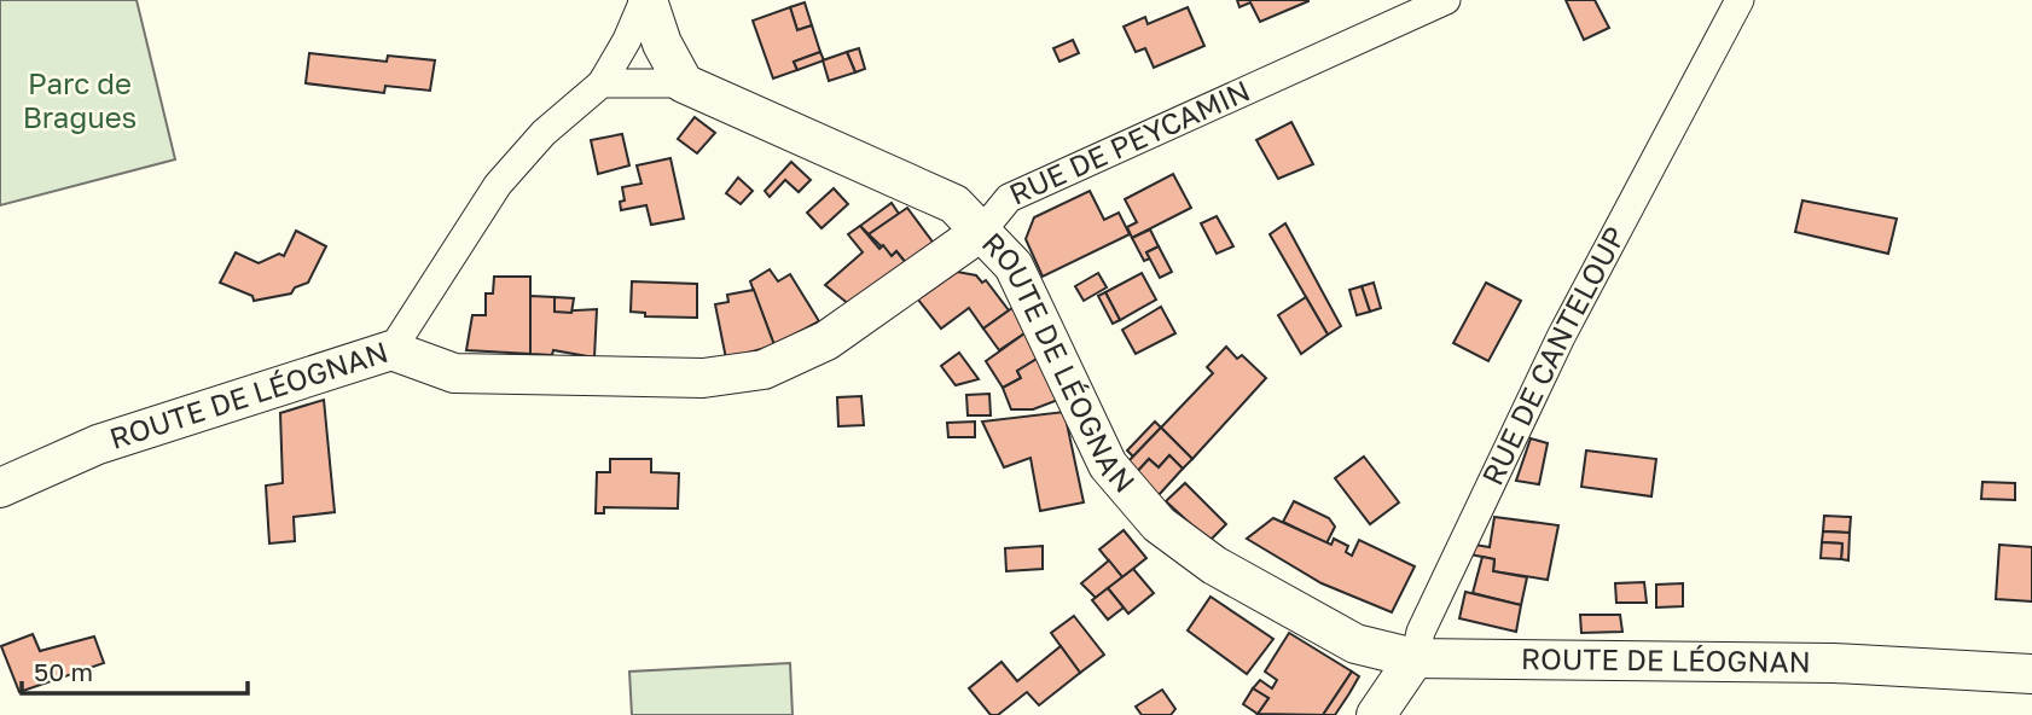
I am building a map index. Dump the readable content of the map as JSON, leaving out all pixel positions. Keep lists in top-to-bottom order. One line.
{"streets":{"street":["RUE DE PEYCAMIN","RUE DE CANTELOUP","ROUTE DE LÉOGNAN"]},"crossings":[["RUE DE PEYCAMIN","ROUTE DE LÉOGNAN"],["RUE DE CANTELOUP","ROUTE DE LÉOGNAN"]],"parks":["Parc de Bragues"],"scale_bar":"50 m"}
